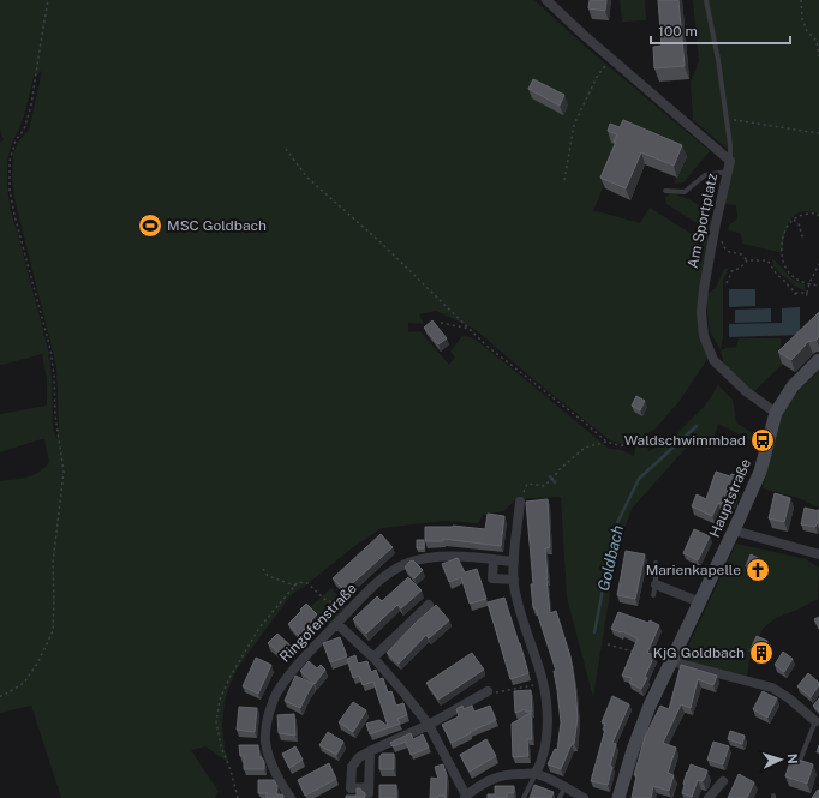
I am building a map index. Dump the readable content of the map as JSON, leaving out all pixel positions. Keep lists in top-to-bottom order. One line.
{"streets":{"street":["Am Sportplatz","Hauptstraße","Ringofenstraße"]},"crossings":[["Am Sportplatz","Hauptstraße"]],"water":["Goldbach"],"places":{"sports":["MSC Goldbach"],"bus stop":["Waldschwimmbad"],"church":["Marienkapelle"],"building":["KjG Goldbach"]},"scale_bar":"100 m","north":"right"}
